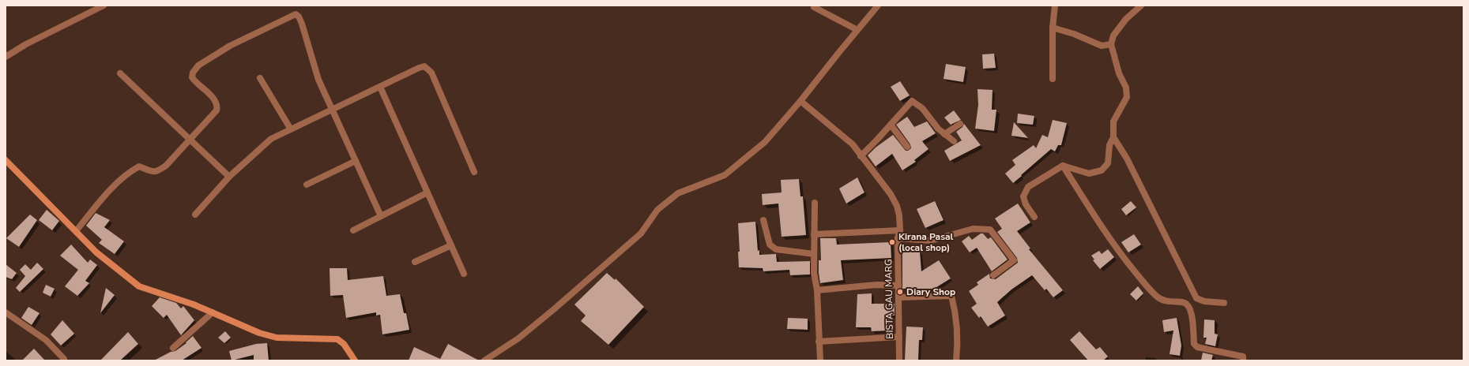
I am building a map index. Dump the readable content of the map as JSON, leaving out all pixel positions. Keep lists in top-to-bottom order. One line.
{"streets":{"street":["BISTA GAU MARG"]},"places":["Kirana Pasal (local shop)","Diary Shop"]}
